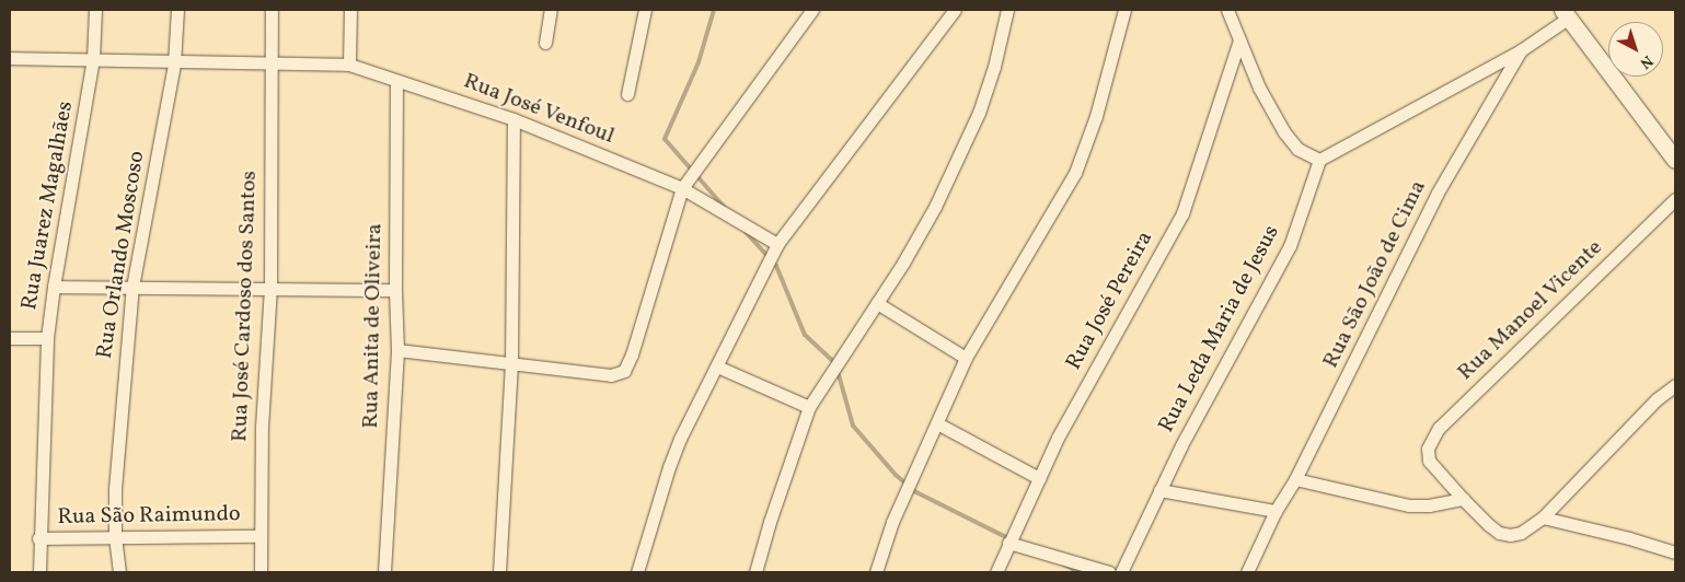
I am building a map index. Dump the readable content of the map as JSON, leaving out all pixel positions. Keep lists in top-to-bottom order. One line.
{"streets":{"street":["Rua José Venfoul","Rua Juarez Magalhães","Rua Orlando Moscoso","Rua São João de Cima","Rua José Pereira","Rua José Cardoso dos Santos","Rua Manoel Vicente","Rua Anita de Oliveira","Rua Leda Maria de Jesus","Rua São Raimundo"]},"crossings":[["Rua José Venfoul","Rua Juarez Magalhães"],["Rua José Venfoul","Rua Orlando Moscoso"],["Rua José Venfoul","Rua José Cardoso dos Santos"],["Rua José Venfoul","Rua Anita de Oliveira"],["Rua Juarez Magalhães","Rua São Raimundo"],["Rua Orlando Moscoso","Rua São Raimundo"],["Rua José Cardoso dos Santos","Rua São Raimundo"]],"north":"bottom right"}
